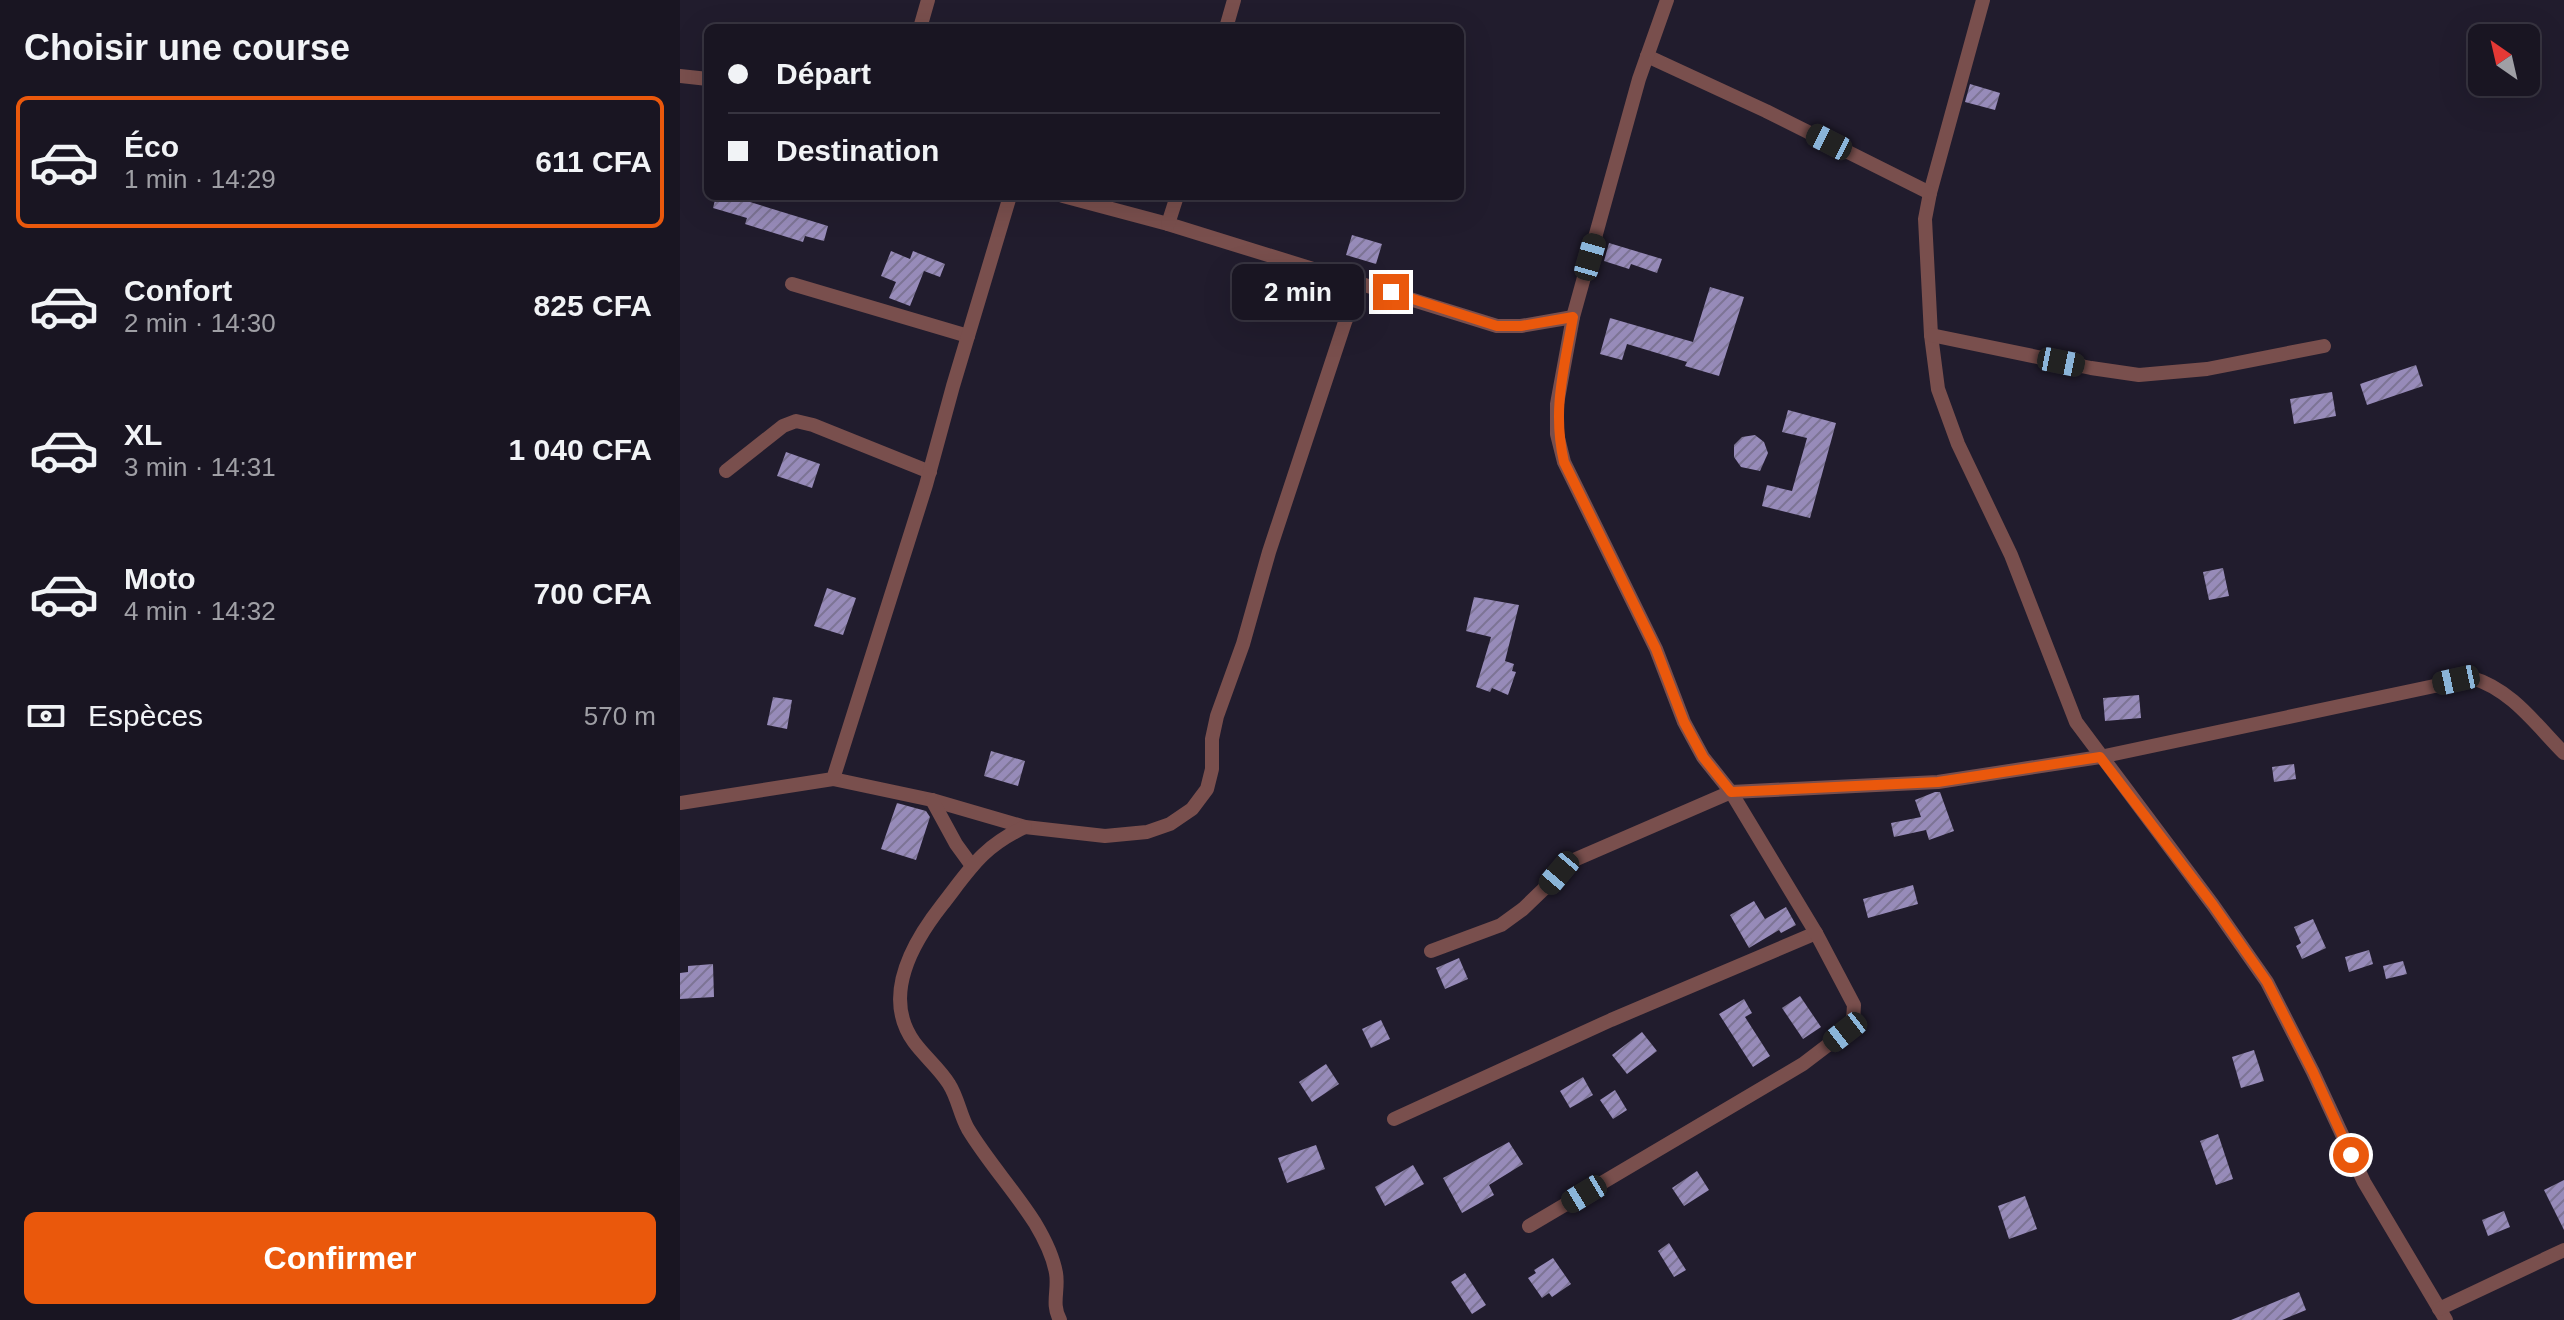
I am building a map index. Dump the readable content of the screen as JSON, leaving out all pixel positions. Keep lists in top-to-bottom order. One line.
{"north":"top left","page":{"heading":"Choisir une course","banner":["Départ","Destination"],"list":[{"name":"Éco","note":"1 min · 14:29","value":"611 CFA"},{"name":"Confort","note":"2 min · 14:30","value":"825 CFA"},{"name":"XL","note":"3 min · 14:31","value":"1 040 CFA"},{"name":"Moto","note":"4 min · 14:32","value":"700 CFA"}],"bubble":"2 min","pay":["Espèces","570 m"],"buttons":"Confirmer"}}
